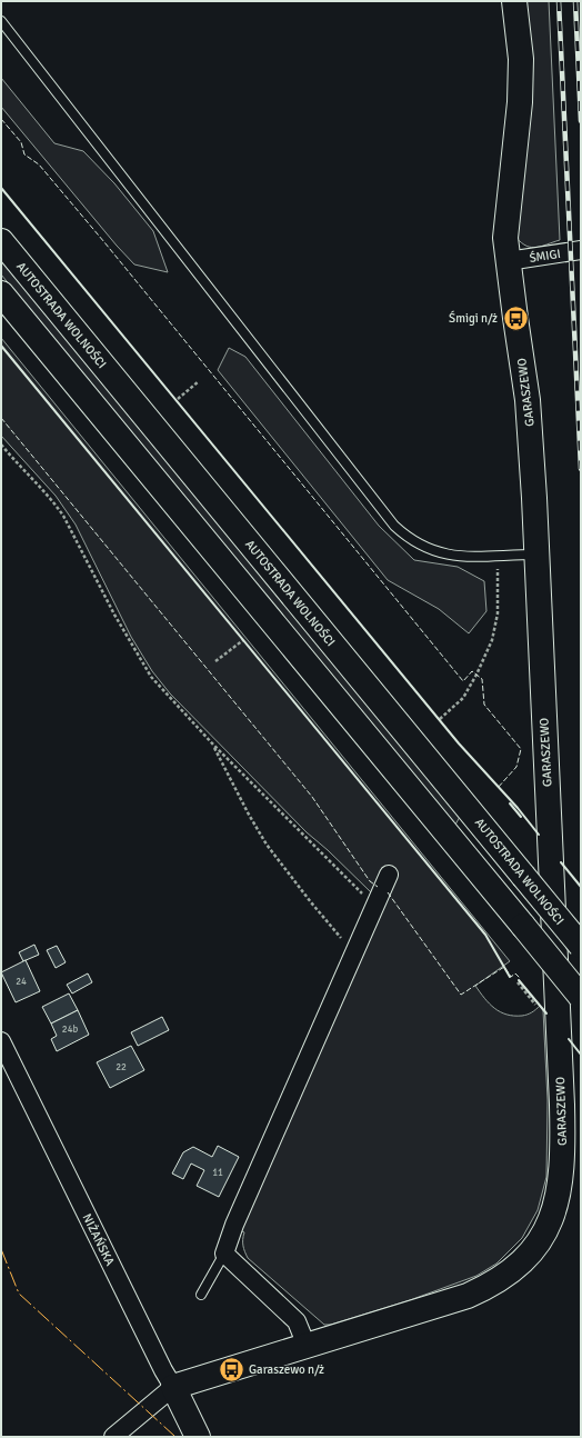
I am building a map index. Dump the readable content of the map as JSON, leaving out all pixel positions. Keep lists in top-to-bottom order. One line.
{"streets":{"main road":["AUTOSTRADA WOLNOŚCI","GARASZEWO","NIŻAŃSKA"],"street":["ŚMIGI"]},"crossings":[["ŚMIGI","GARASZEWO"],["GARASZEWO","NIŻAŃSKA"]],"places":{"bus stop":["Śmigi n/ż","Garaszewo n/ż"]},"house_numbers":["24","24b","22","11"]}
